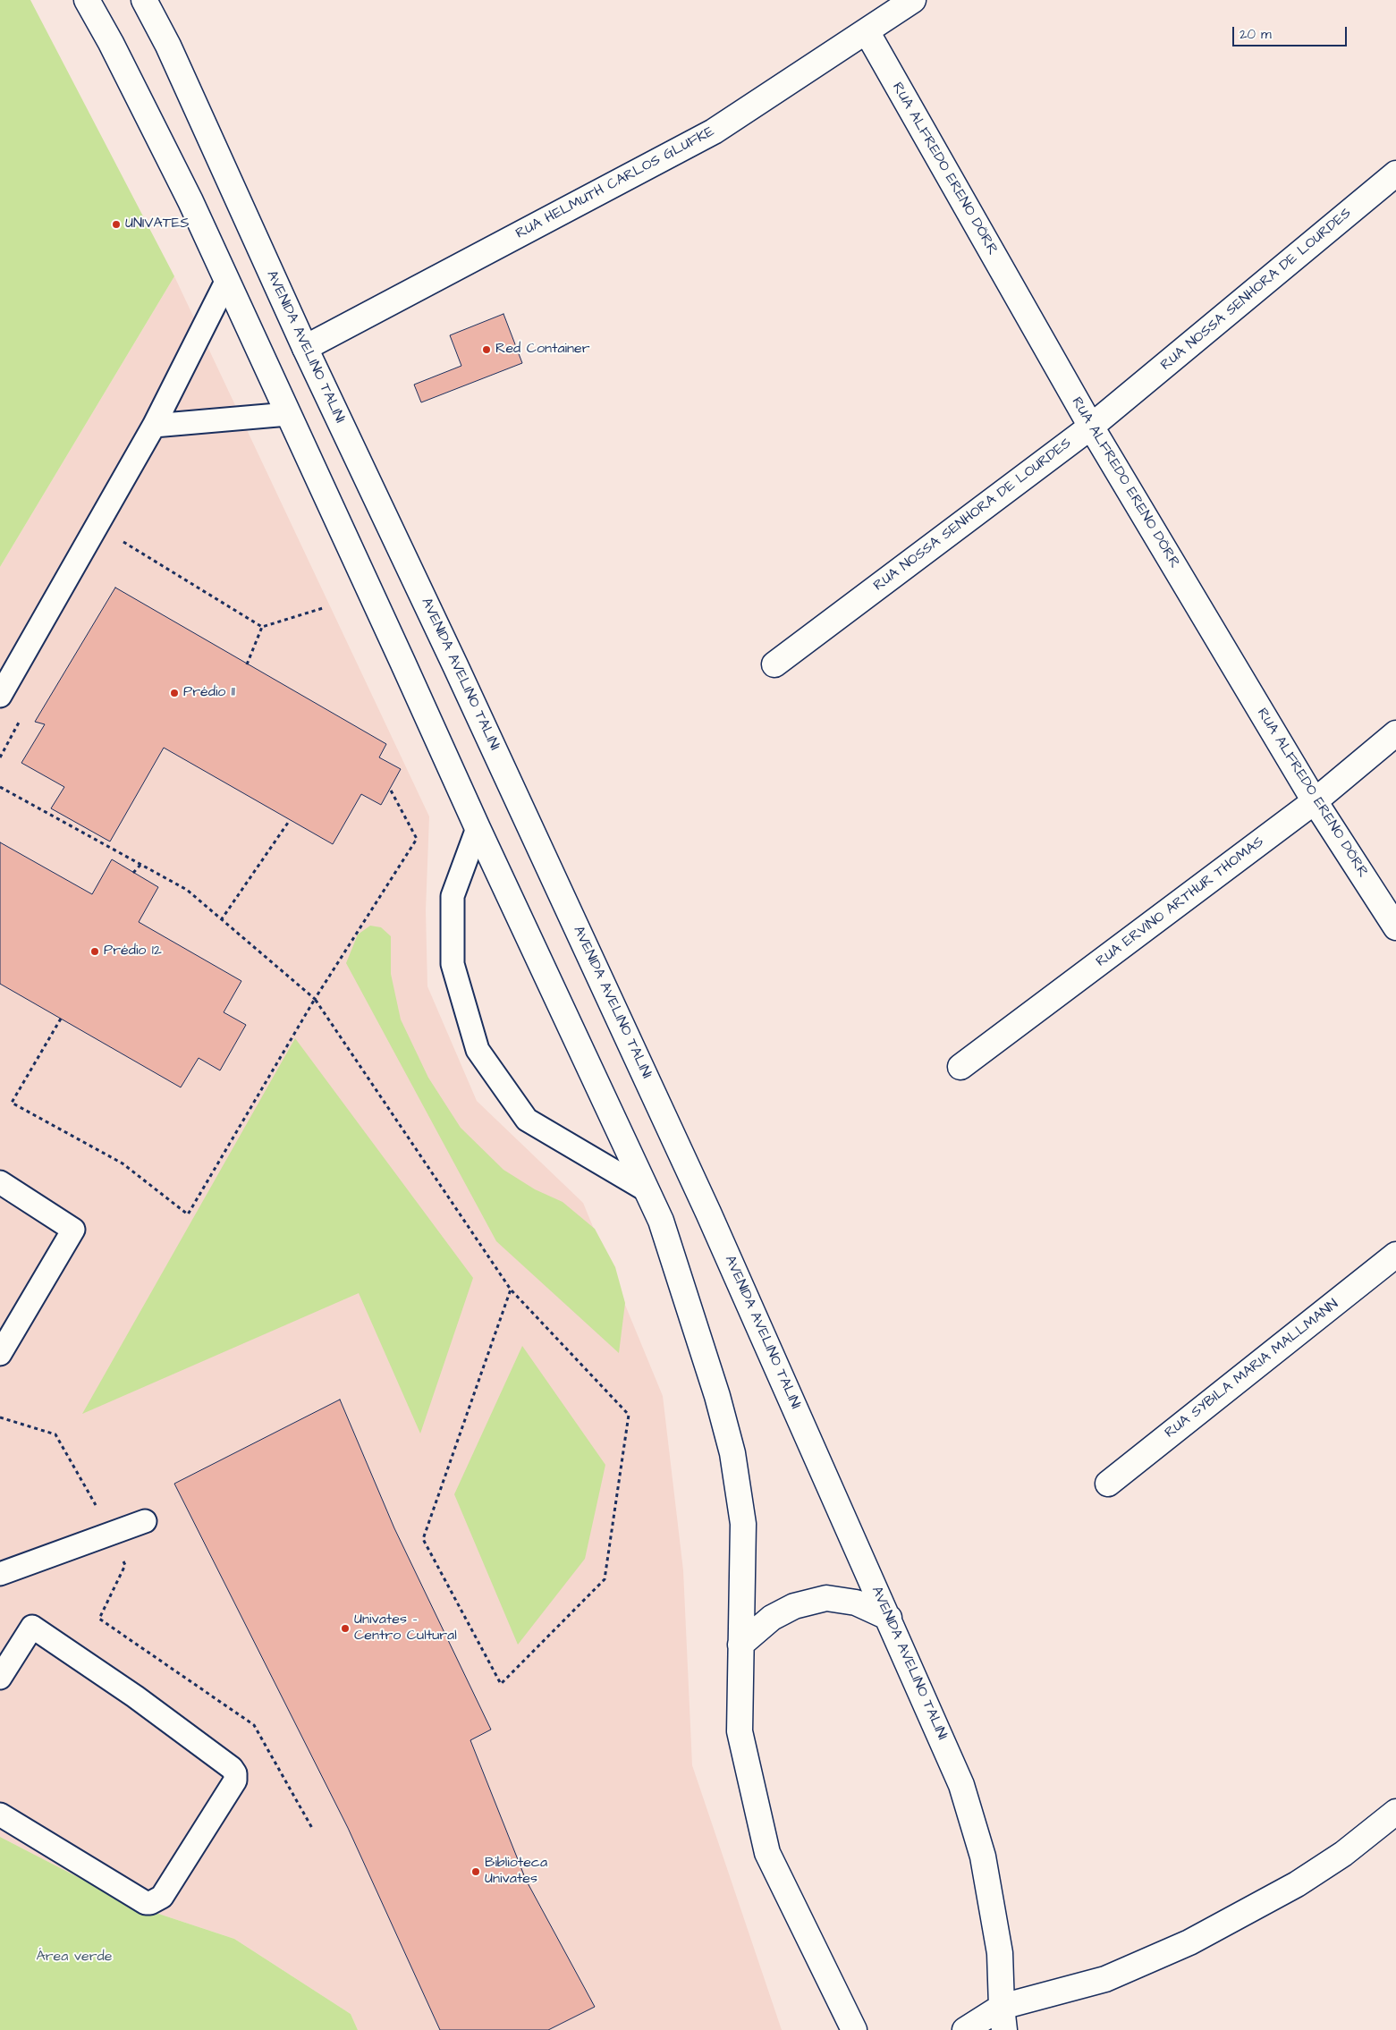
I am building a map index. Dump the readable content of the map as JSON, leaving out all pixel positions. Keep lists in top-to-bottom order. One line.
{"streets":{"main road":["RUA ALFREDO ERENO DÖRR","RUA HELMUTH CARLOS GLUFKE","RUA NOSSA SENHORA DE LOURDES","AVENIDA AVELINO TALINI","RUA ERVINO ARTHUR THOMAS","RUA SYBILA MARIA MALLMANN"]},"crossings":[["RUA ALFREDO ERENO DÖRR","RUA HELMUTH CARLOS GLUFKE"],["RUA ALFREDO ERENO DÖRR","RUA NOSSA SENHORA DE LOURDES"],["RUA ALFREDO ERENO DÖRR","RUA ERVINO ARTHUR THOMAS"],["RUA HELMUTH CARLOS GLUFKE","AVENIDA AVELINO TALINI"]],"parks":["Área verde"],"places":["UNIVATES","Red Container","Prédio 11","Prédio 12","Univates - Centro Cultural","Biblioteca Univates"],"scale_bar":"20 m"}
